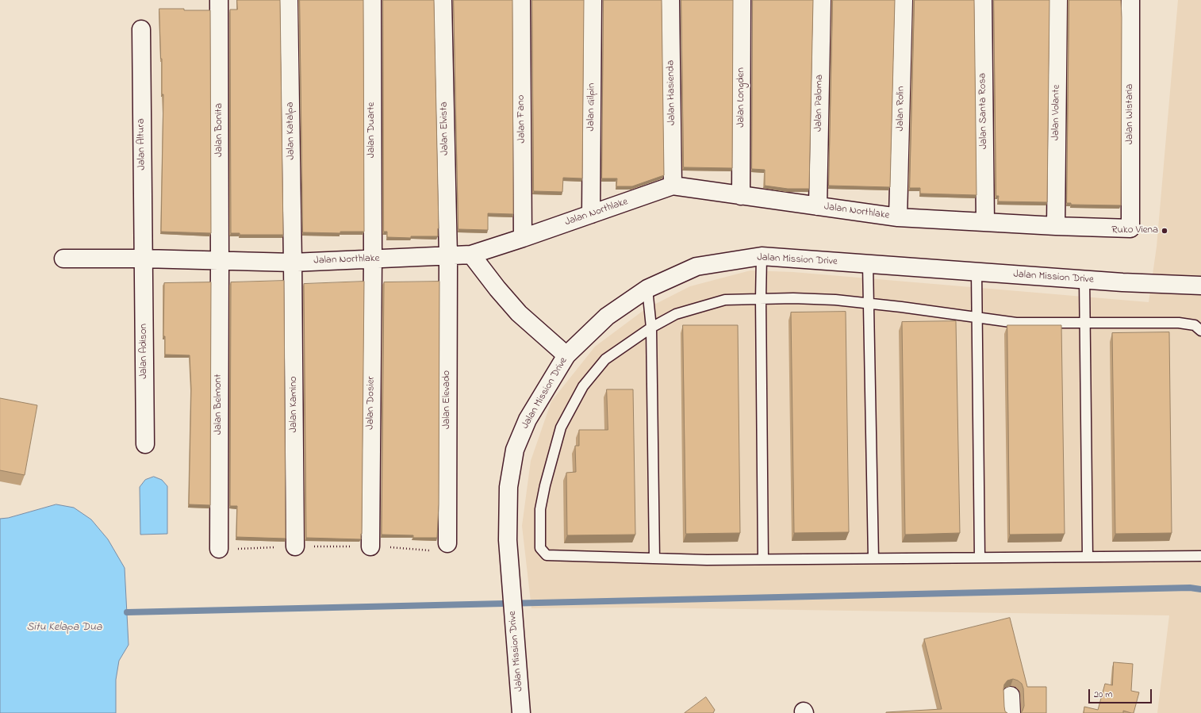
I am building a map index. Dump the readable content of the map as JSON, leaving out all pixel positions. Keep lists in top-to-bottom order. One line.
{"streets":{"street":["Jalan Hasienda","Jalan Longden","Jalan Paloma","Jalan Gilpin","Jalan Rolin","Jalan Santa Rosa","Jalan Volante","Jalan Wistaria","Jalan Fano","Jalan Elvista","Jalan Bonita","Jalan Duarte","Jalan Katalpa","Jalan Altura","Jalan Northlake","Jalan Mission Drive","Jalan Adison","Jalan Elevado","Jalan Dosier","Jalan Belmont","Jalan Kamino"]},"crossings":[["Jalan Hasienda","Jalan Northlake"],["Jalan Longden","Jalan Northlake"],["Jalan Paloma","Jalan Northlake"],["Jalan Gilpin","Jalan Northlake"],["Jalan Rolin","Jalan Northlake"],["Jalan Santa Rosa","Jalan Northlake"],["Jalan Volante","Jalan Northlake"],["Jalan Wistaria","Jalan Northlake"],["Jalan Fano","Jalan Northlake"],["Jalan Elvista","Jalan Northlake"],["Jalan Elvista","Jalan Elevado"],["Jalan Bonita","Jalan Northlake"],["Jalan Bonita","Jalan Belmont"],["Jalan Duarte","Jalan Northlake"],["Jalan Duarte","Jalan Dosier"],["Jalan Katalpa","Jalan Northlake"],["Jalan Katalpa","Jalan Kamino"],["Jalan Altura","Jalan Northlake"],["Jalan Altura","Jalan Adison"],["Jalan Northlake","Jalan Adison"],["Jalan Northlake","Jalan Elevado"],["Jalan Northlake","Jalan Dosier"],["Jalan Northlake","Jalan Belmont"],["Jalan Northlake","Jalan Kamino"]],"water":["Situ Kelapa Dua"],"places":["Ruko Viena"],"scale_bar":"20 m"}
